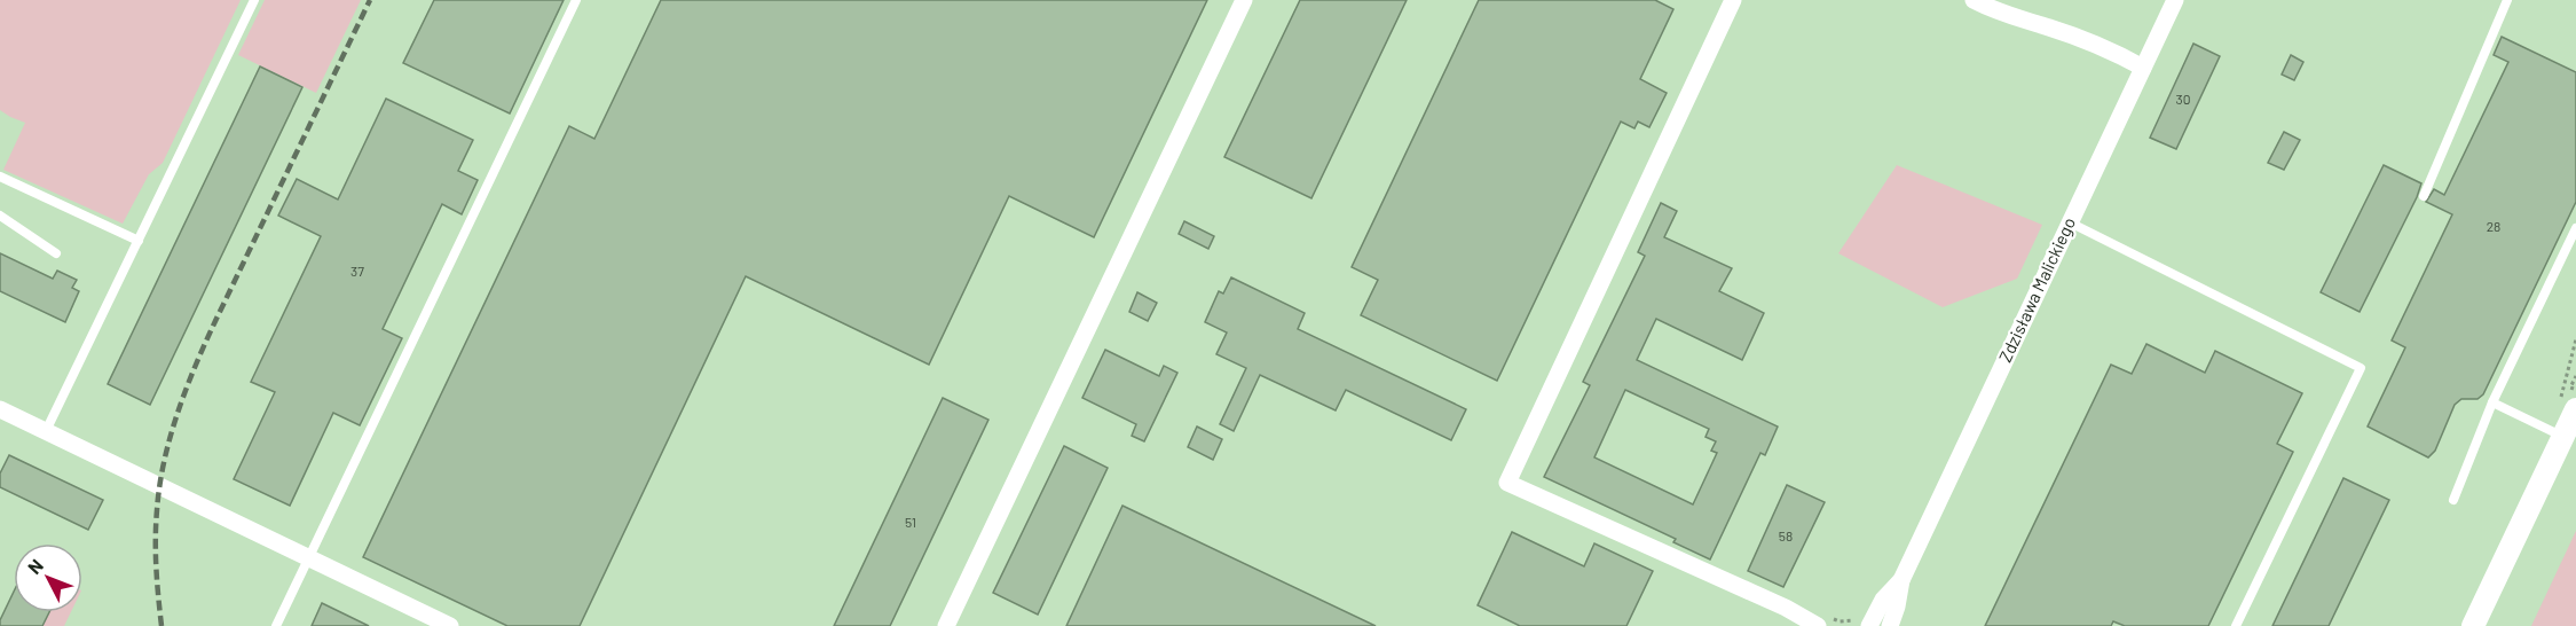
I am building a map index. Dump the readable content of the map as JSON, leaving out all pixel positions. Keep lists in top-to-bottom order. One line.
{"streets":{"street":["Zdzisława Malickiego"]},"house_numbers":["30","28","37","51","58"],"north":"top left"}
